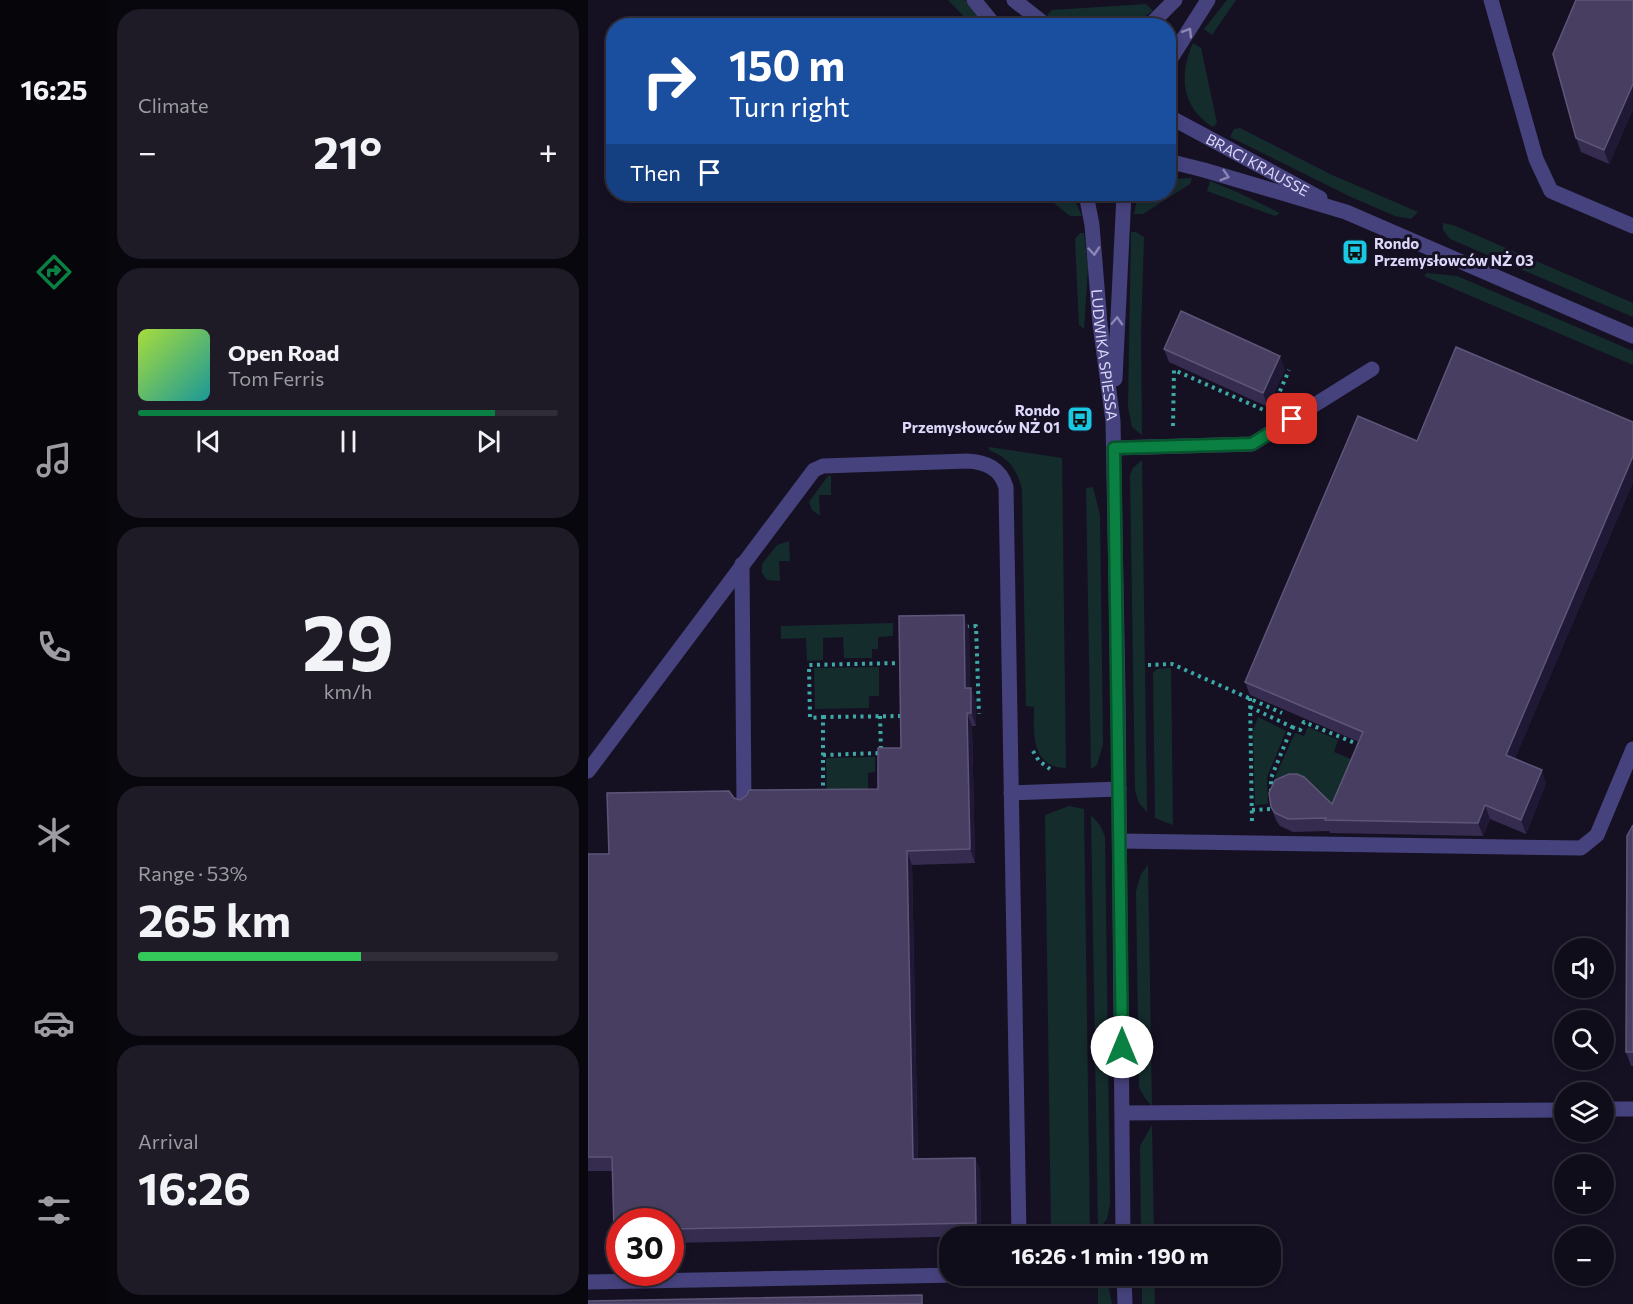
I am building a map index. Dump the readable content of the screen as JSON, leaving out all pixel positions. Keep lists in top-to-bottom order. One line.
{"streets":{"street":["BRACI KRAUSSE","LUDWIKA SPIESSA"]},"places":{"bus stop":["Rondo Przemysłowców NŻ 03","Rondo Przemysłowców NŻ 01"]},"page":{"tabs":"16:25","tile":["Climate",["29","km/h"],["Range · 53%","265 km"],["Arrival","16:26"]],"turn":["150 m","Turn right"],"heat":["−","21°","+"],"then":"Then","song":["Open Road","Tom Ferris"],"map_buttons":["+","−"],"limit":"30","trip":"16:26 · 1 min · 190 m"}}
